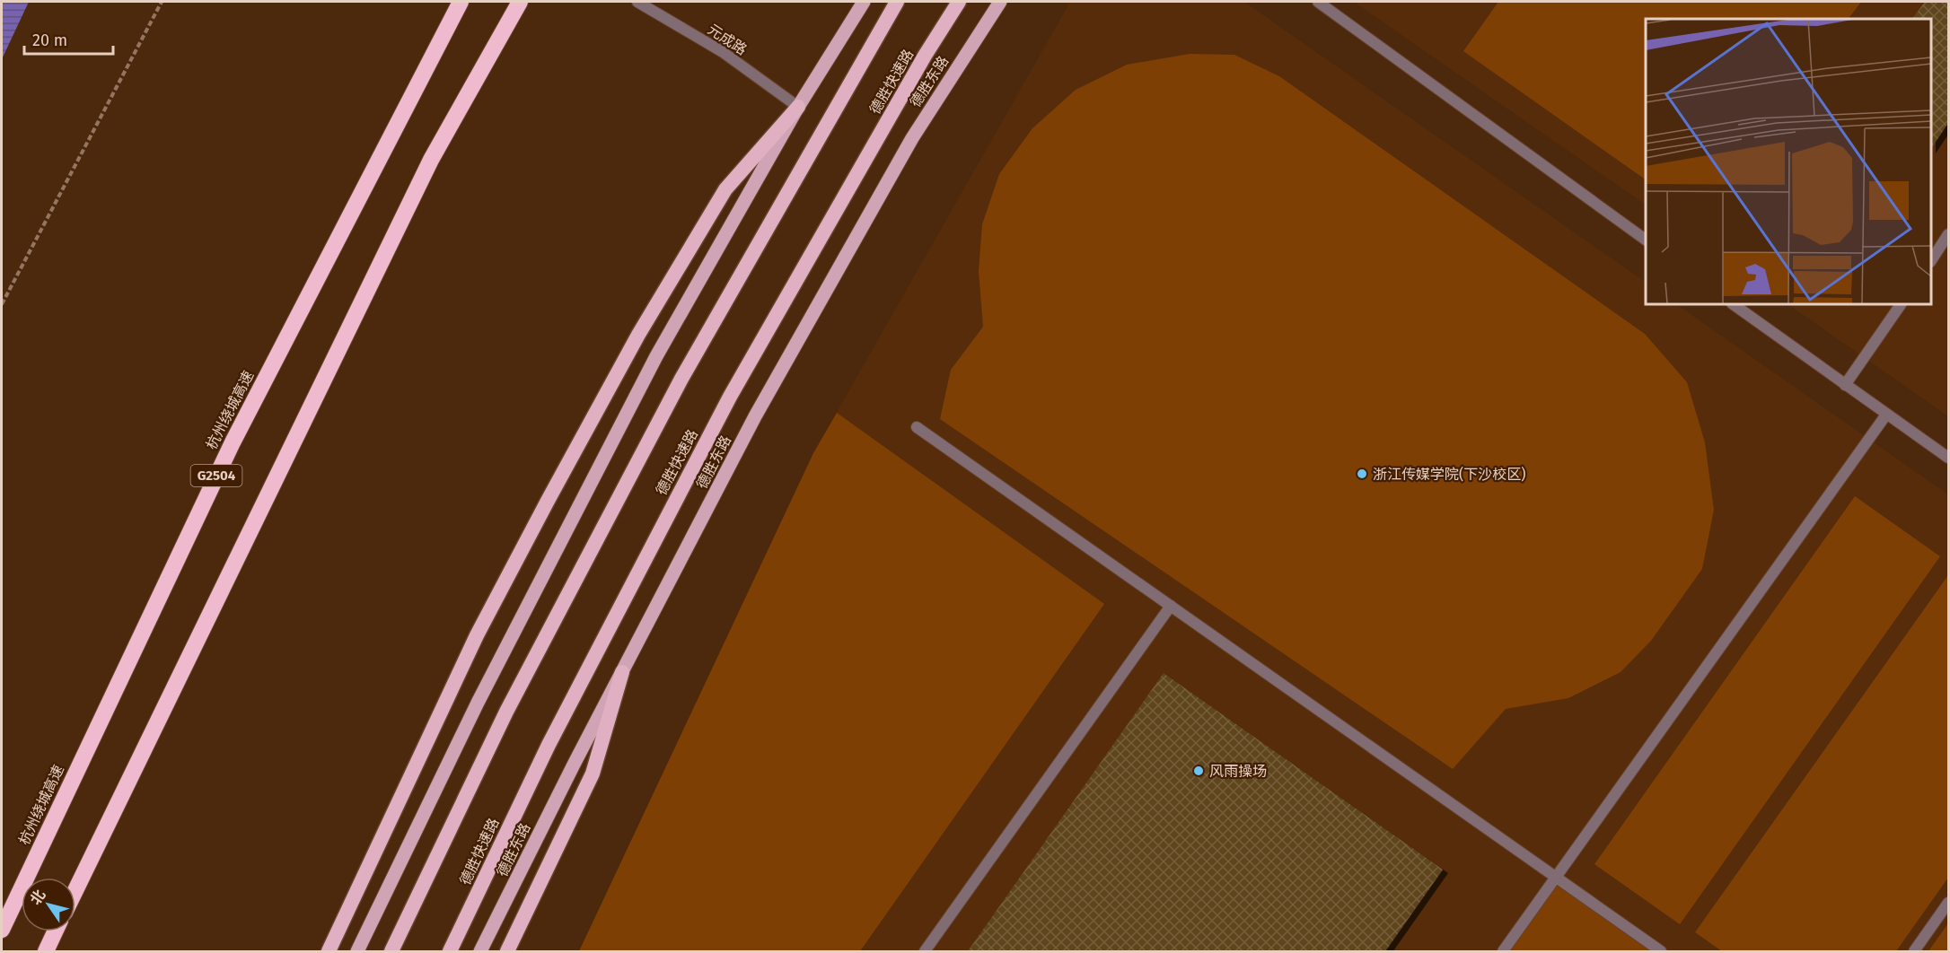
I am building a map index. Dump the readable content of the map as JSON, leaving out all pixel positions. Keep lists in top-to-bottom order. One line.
{"streets":{"highway":["德胜快速路","杭州绕城高速","G2504"],"main road":["德胜东路"],"street":["元成路"]},"places":["浙江传媒学院(下沙校区)","风雨操场"],"scale_bar":"20 m","north":"top left"}
